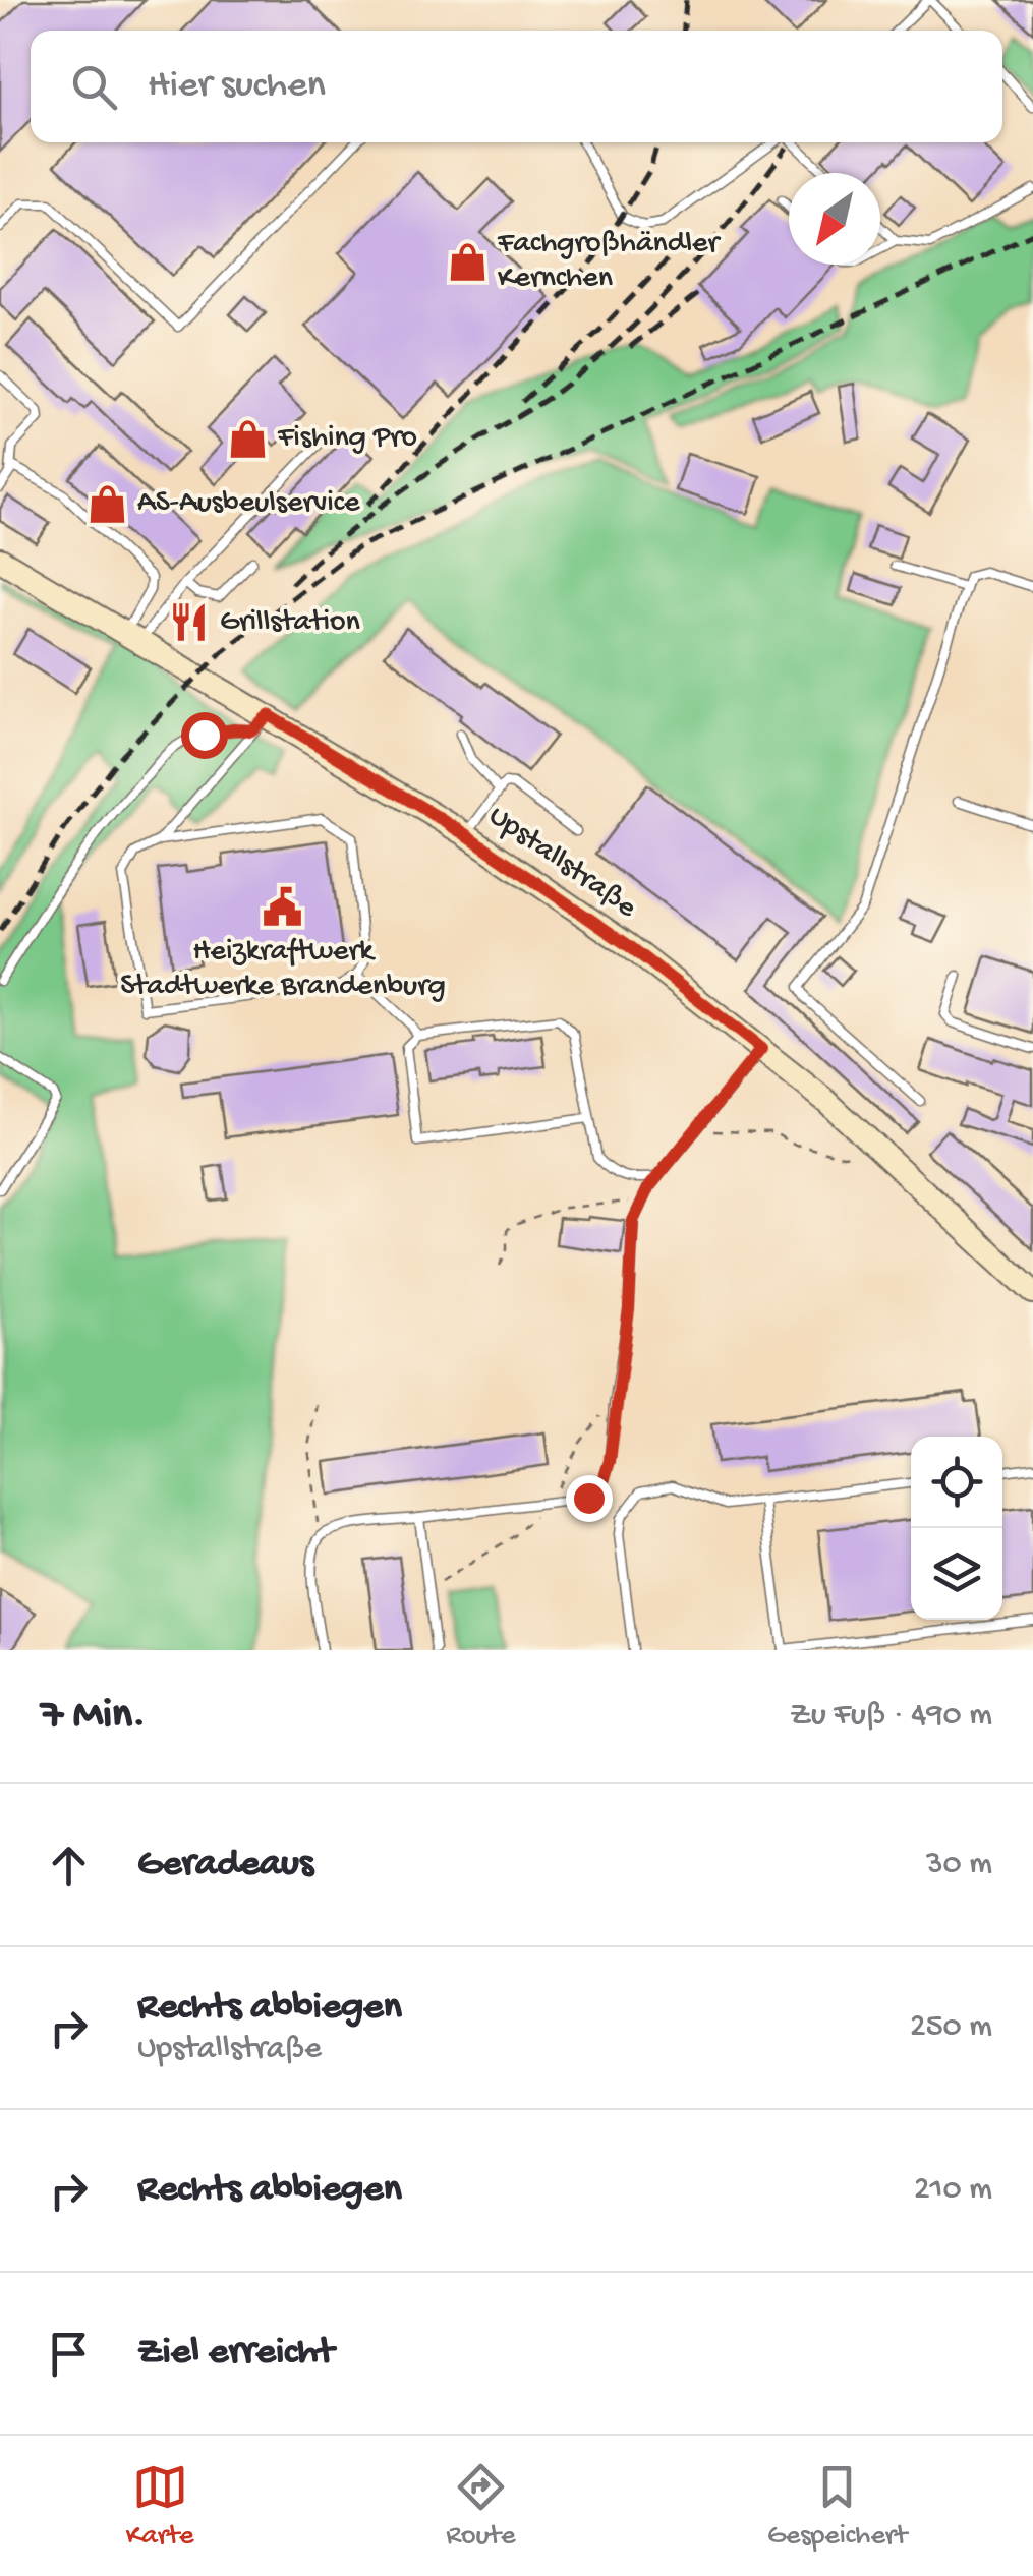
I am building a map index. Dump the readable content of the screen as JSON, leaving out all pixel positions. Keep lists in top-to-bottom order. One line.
{"streets":{"street":["Upstallstraße"]},"places":{"shop":["Fachgroßhändler Kernchen","Fishing Pro","AS-Ausbeulservice"],"restaurant":["Grillstation"],"public building":["Heizkraftwerk Stadtwerke Brandenburg"]},"north":"bottom left","page":{"search":"Hier suchen","heading":["7 Min.","Zu Fuß · 490 m"],"list":[["Geradeaus","30 m"],["Rechts abbiegen","Upstallstraße","250 m"],["Rechts abbiegen","210 m"],"Ziel erreicht"],"nav":["Karte","Route","Gespeichert"]}}
